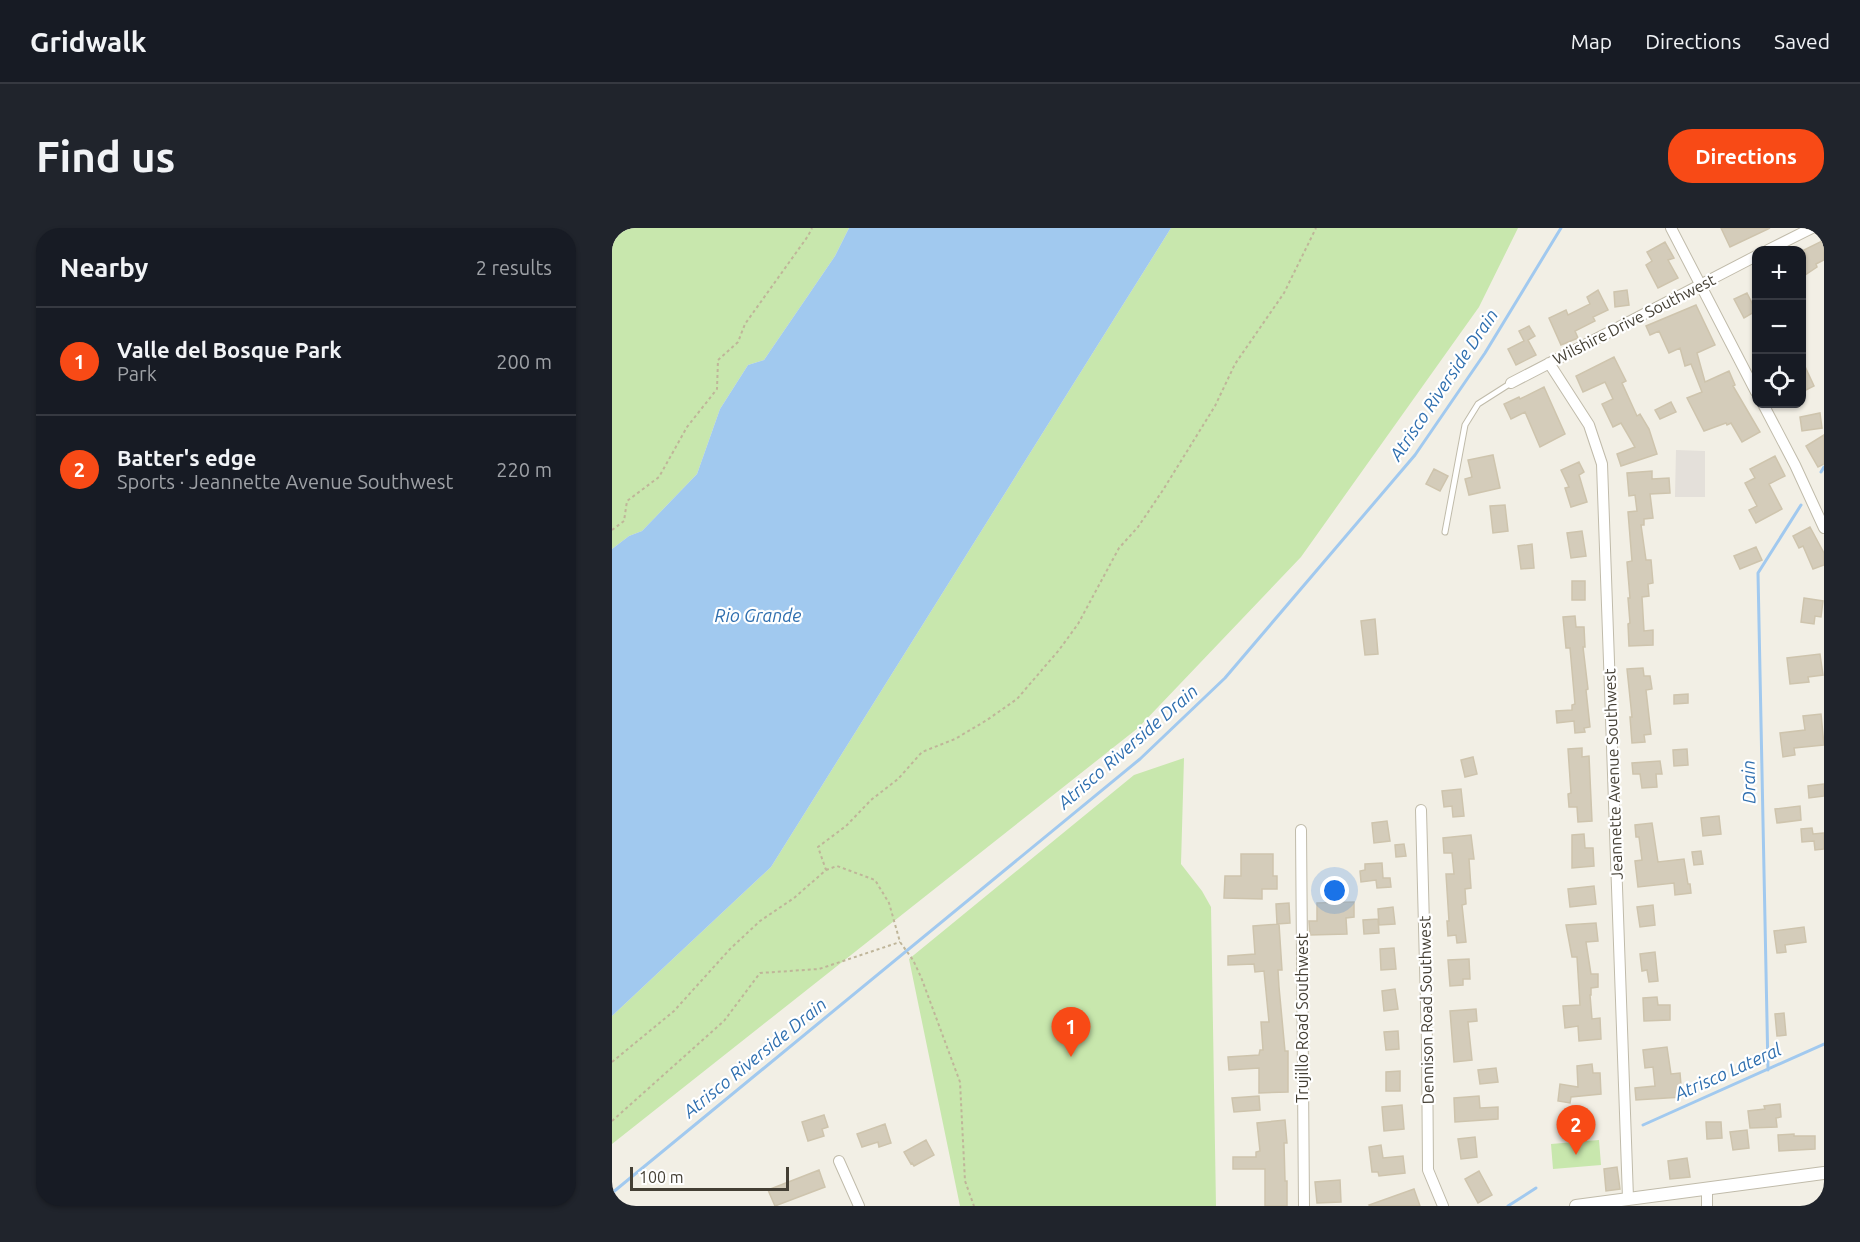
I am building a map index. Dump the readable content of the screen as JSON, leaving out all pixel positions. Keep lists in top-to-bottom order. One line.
{"streets":{"street":["Wilshire Drive Southwest","Jeannette Avenue Southwest","Dennison Road Southwest","Trujillo Road Southwest"]},"crossings":[["Wilshire Drive Southwest","Jeannette Avenue Southwest"]],"water":["Atrisco Riverside Drain","Rio Grande","Drain","Atrisco Lateral"],"scale_bar":"100 m","page":{"header":"Gridwalk","nav":["Map","Directions","Saved"],"buttons":"Directions","title":"Find us","heading":["Nearby","2 results"],"map_buttons":["+","−"],"list":[{"mark":"1","name":"Valle del Bosque Park","note":"Park","value":"200 m"},{"mark":"2","name":"Batter's edge","note":"Sports · Jeannette Avenue Southwest","value":"220 m"}],"pins":["1","2"],"scale":"100 m"}}
